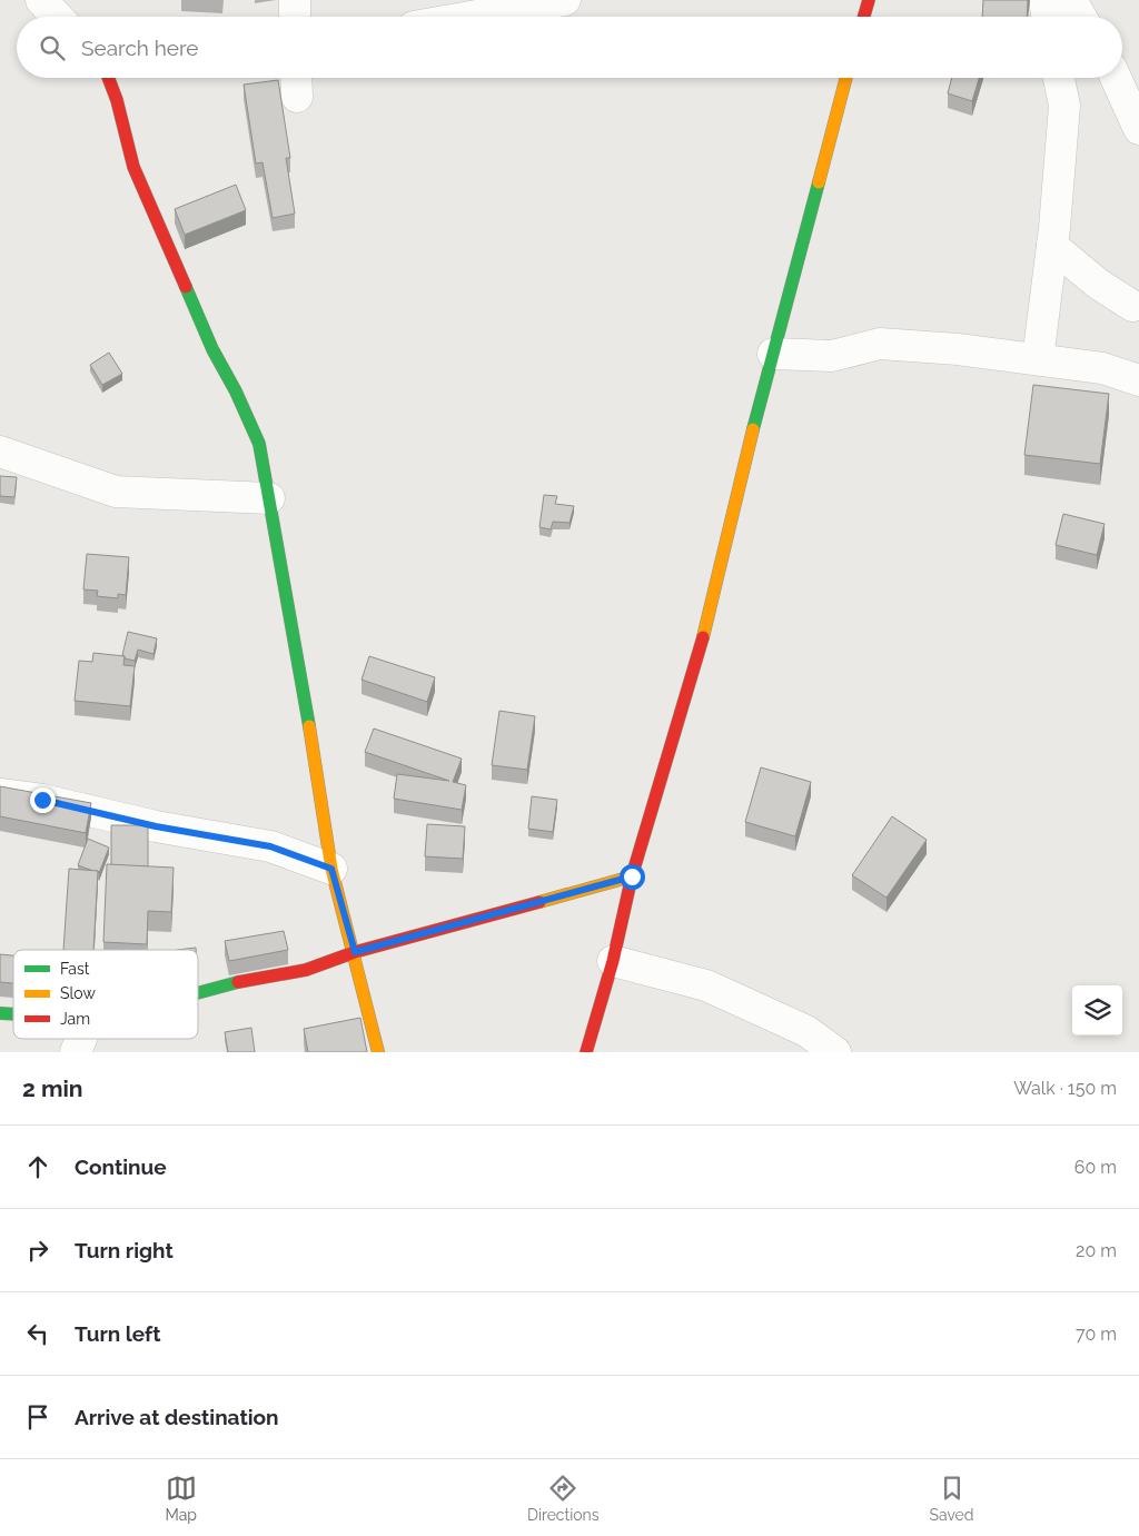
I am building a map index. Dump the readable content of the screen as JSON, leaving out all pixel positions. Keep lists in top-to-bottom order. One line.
{"legend":["Fast","Slow","Jam"],"page":{"search":"Search here","heading":["2 min","Walk · 150 m"],"list":[["Continue","60 m"],["Turn right","20 m"],["Turn left","70 m"],"Arrive at destination"],"nav":["Map","Directions","Saved"]}}
